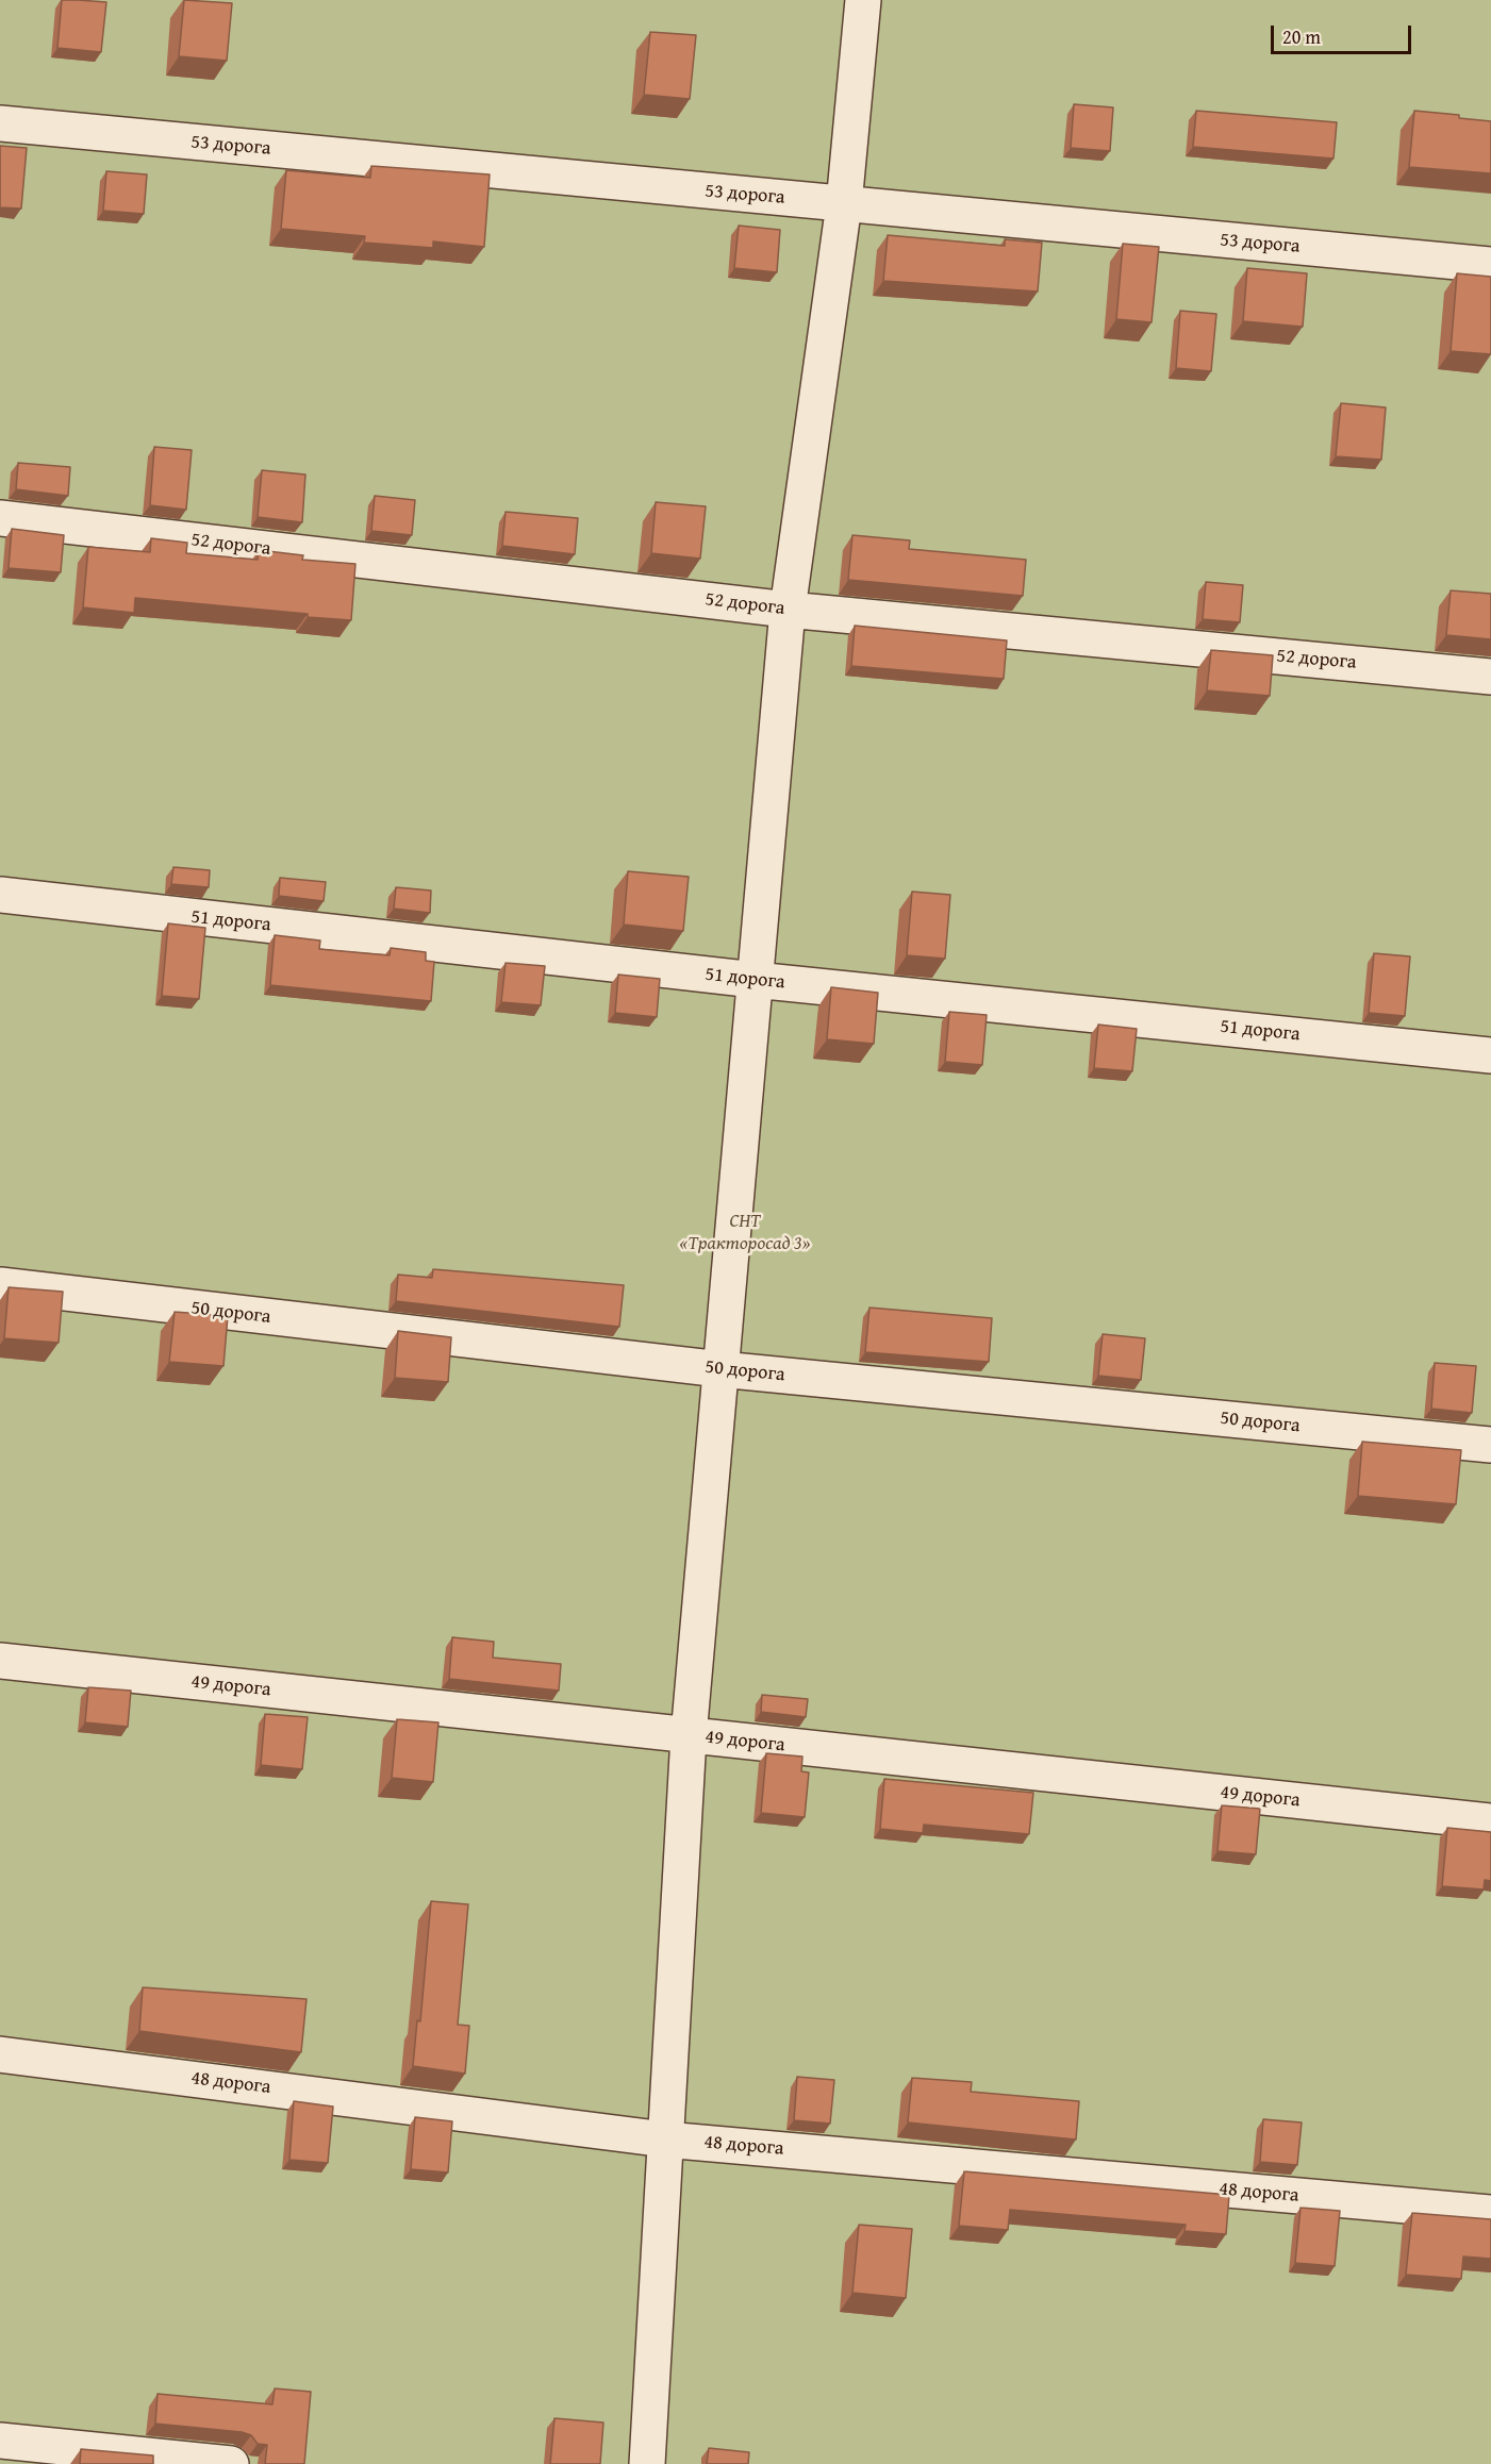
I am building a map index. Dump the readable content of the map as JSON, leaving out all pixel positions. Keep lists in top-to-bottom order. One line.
{"streets":{"street":["53 дорога","52 дорога","51 дорога","50 дорога","49 дорога","48 дорога"]},"parks":["СНТ «Тракторосад 3»"],"scale_bar":"20 m"}
